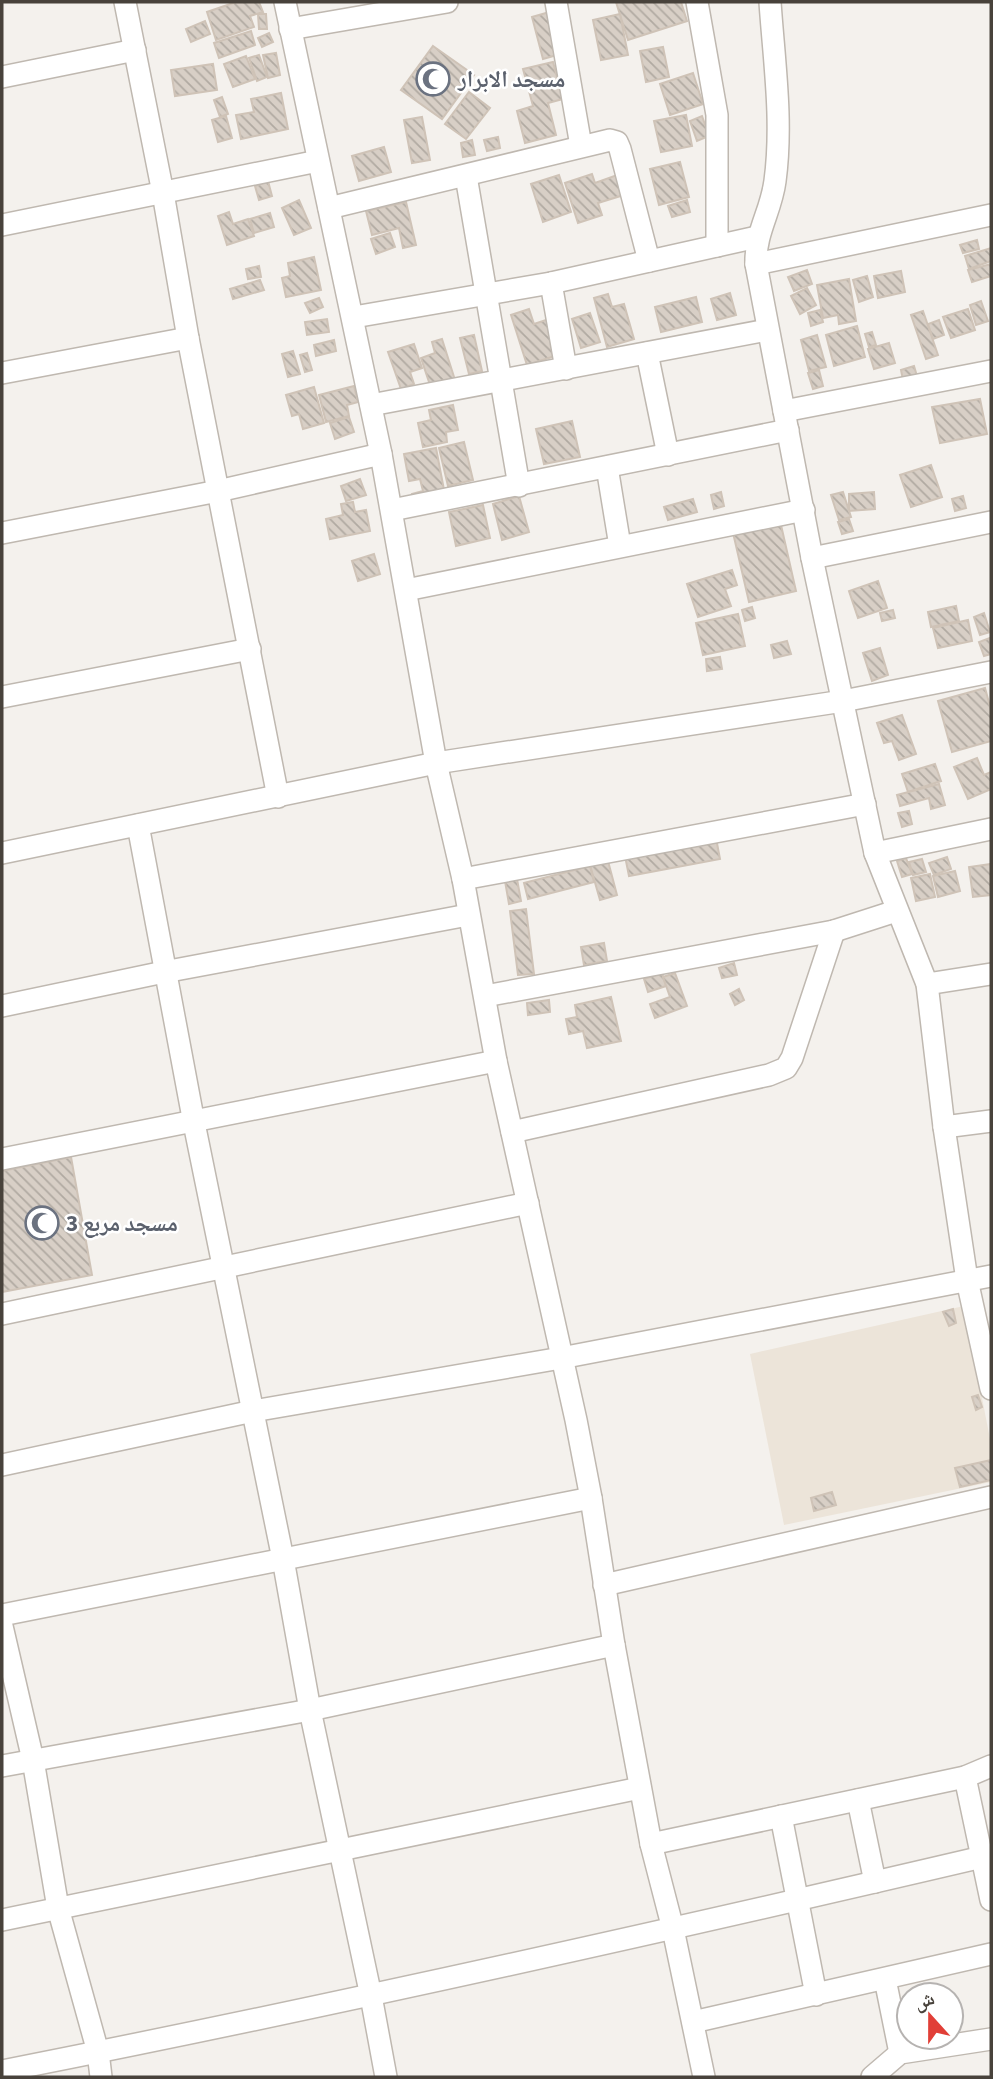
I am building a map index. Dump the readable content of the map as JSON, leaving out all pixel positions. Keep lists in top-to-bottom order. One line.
{"places":{"mosque":["مسجد الابرار","مسجد مربع 3"]},"north":"top"}
